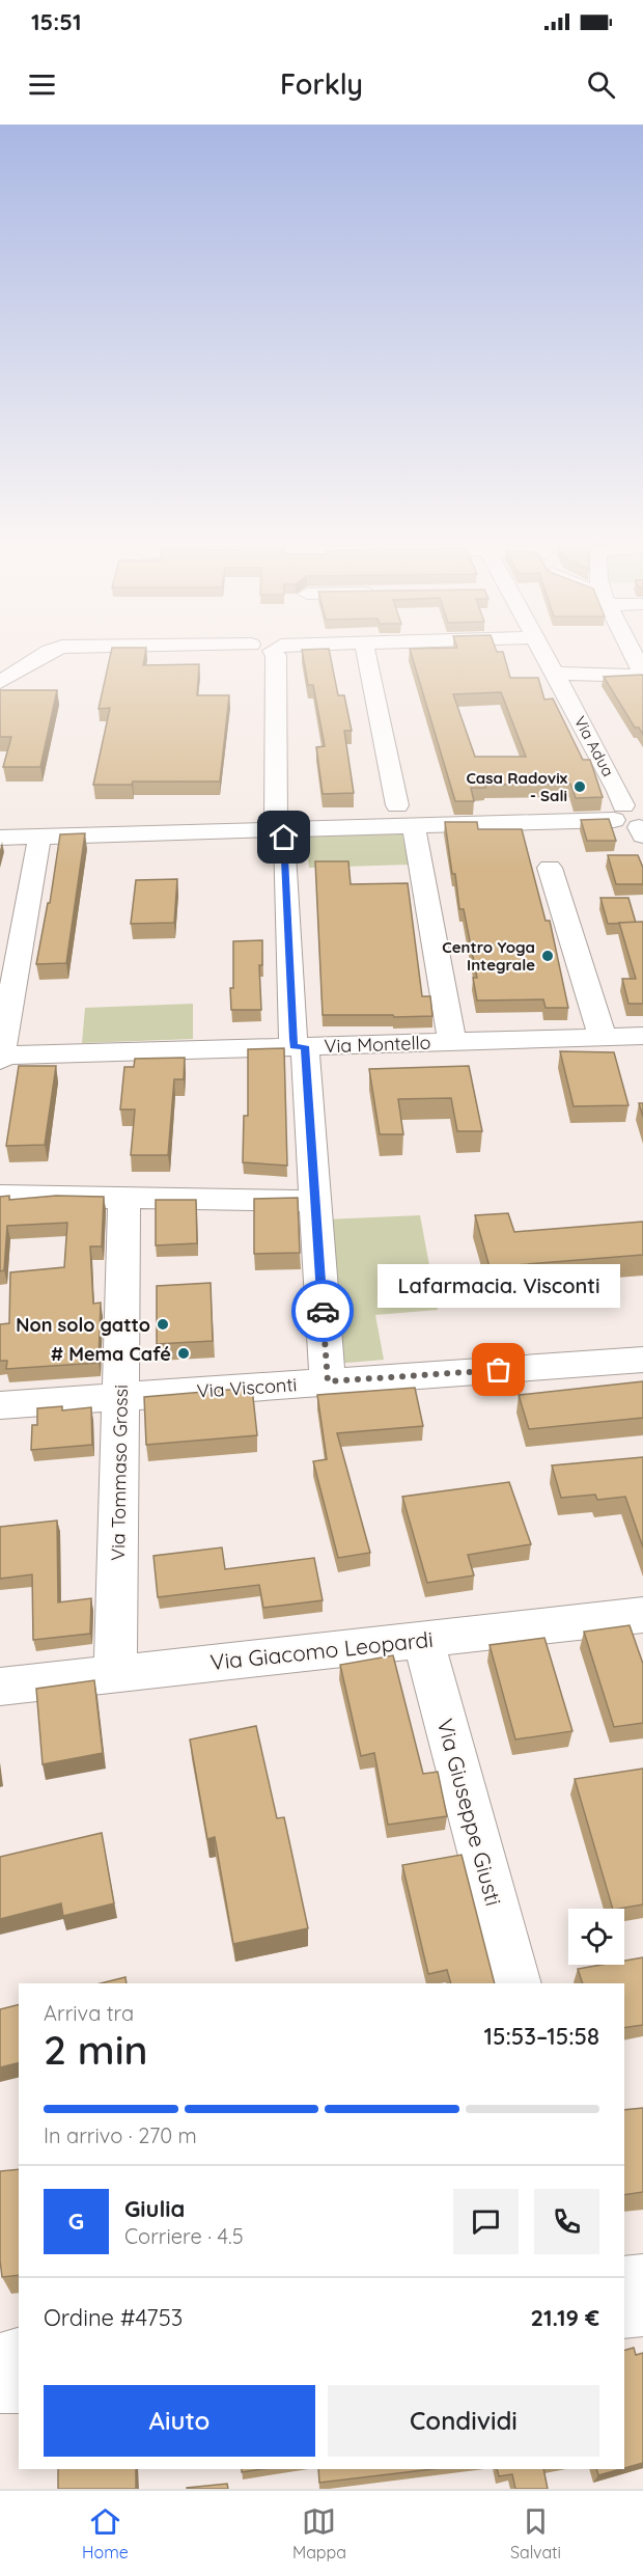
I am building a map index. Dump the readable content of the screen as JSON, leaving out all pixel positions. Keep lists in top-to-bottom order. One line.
{"streets":{"street":["Via Adua","Via Montello","Via Visconti","Via Tommaso Grossi","Via Giacomo Leopardi","Via Giuseppe Giusti"]},"crossings":[["Via Visconti","Via Tommaso Grossi"],["Via Tommaso Grossi","Via Giacomo Leopardi"],["Via Giacomo Leopardi","Via Giuseppe Giusti"]],"places":["Casa Radovix - Sali","Centro Yoga Integrale","Non solo gatto","# Mema Café","Lafarmacia. Visconti"],"page":{"status":"15:51","header":"Forkly","bubble":"Lafarmacia. Visconti","heading":["2 min","Arriva tra","15:53–15:58"],"panel":["Giulia","Corriere · 4.5","Ordine #4753","21.19 €"],"bar":"In arrivo · 270 m","round":"G","buttons":["Aiuto","Condividi"],"tabs":["Home","Mappa","Salvati"]}}
